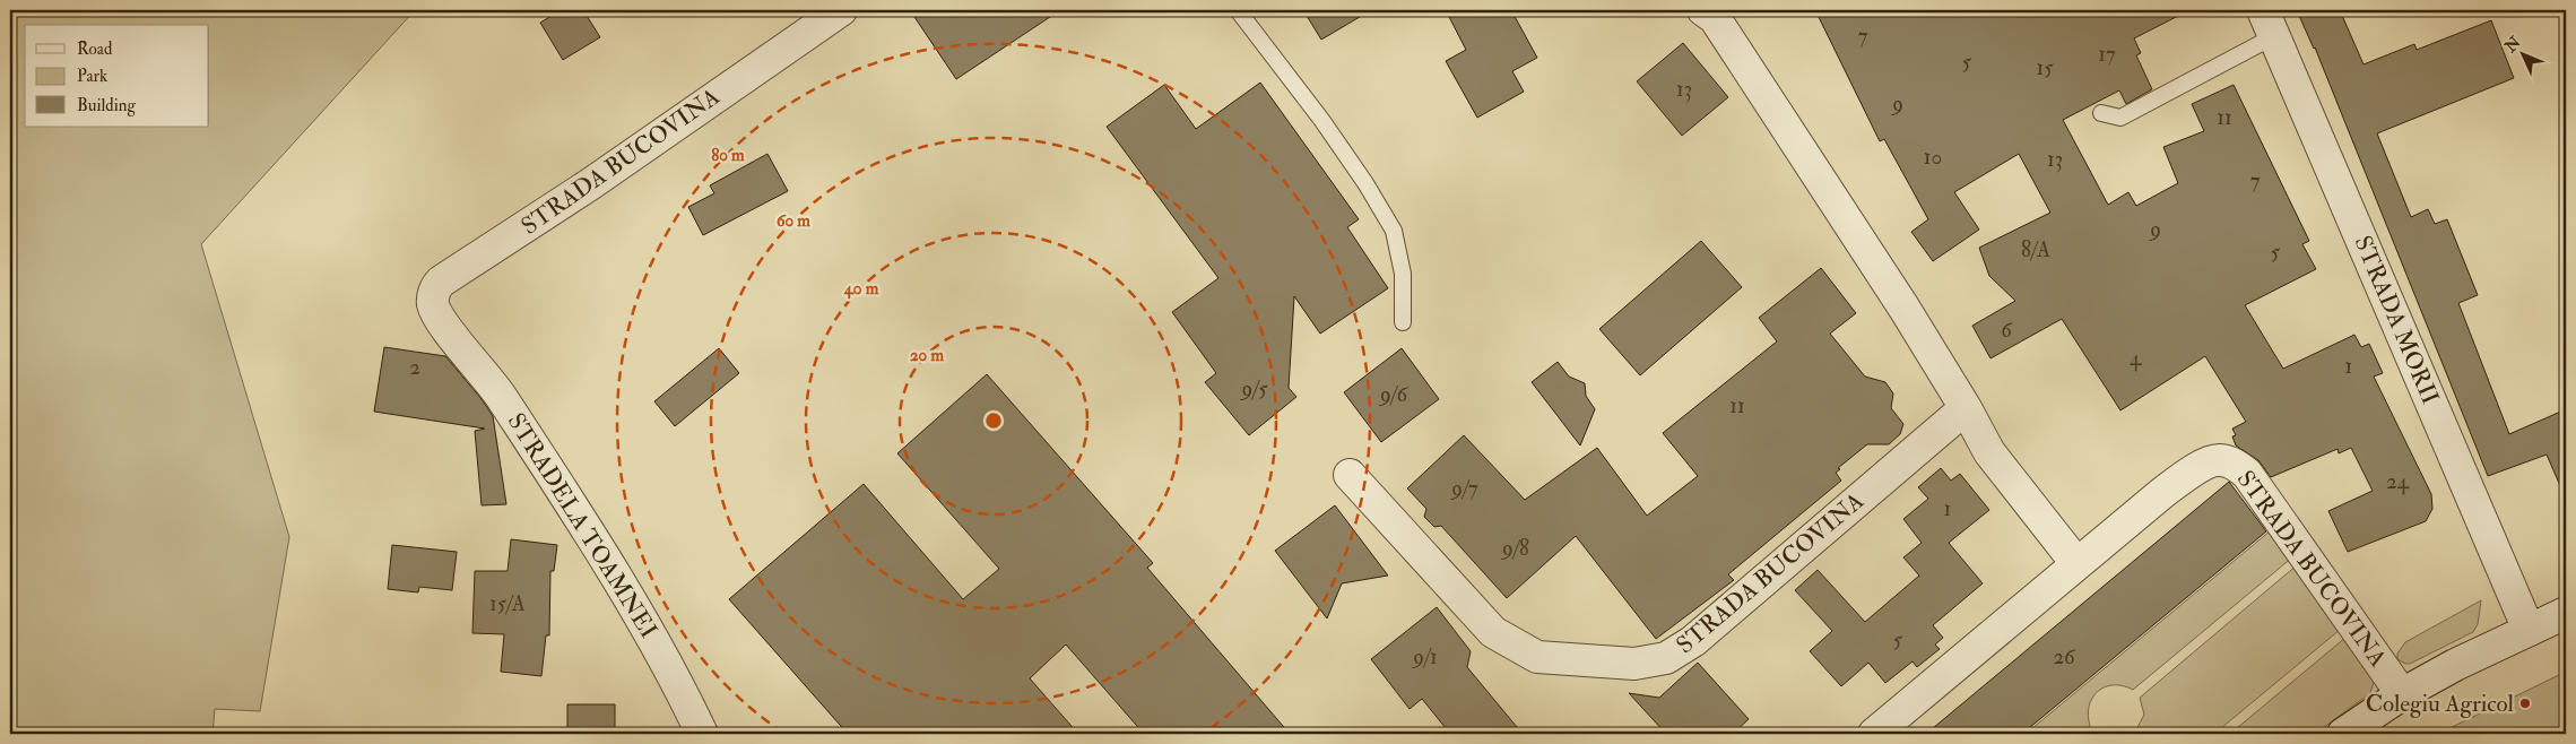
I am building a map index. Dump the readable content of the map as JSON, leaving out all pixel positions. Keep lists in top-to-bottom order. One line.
{"streets":{"street":["STRADA BUCOVINA","STRADA MORII","STRADELA TOAMNEI"]},"crossings":[["STRADA BUCOVINA","STRADELA TOAMNEI"]],"places":["Colegiu Agricol"],"house_numbers":["7","17","5","15","13","9","11","10","13","7","9","8/A","5","6","4","1","2","9/5","9/6","11","24","9/7","1","9/8","15/A","5","9/1","26"],"legend":["Road","Park","Building"],"north":"top left","rings":["80 m","60 m","40 m","20 m"]}
